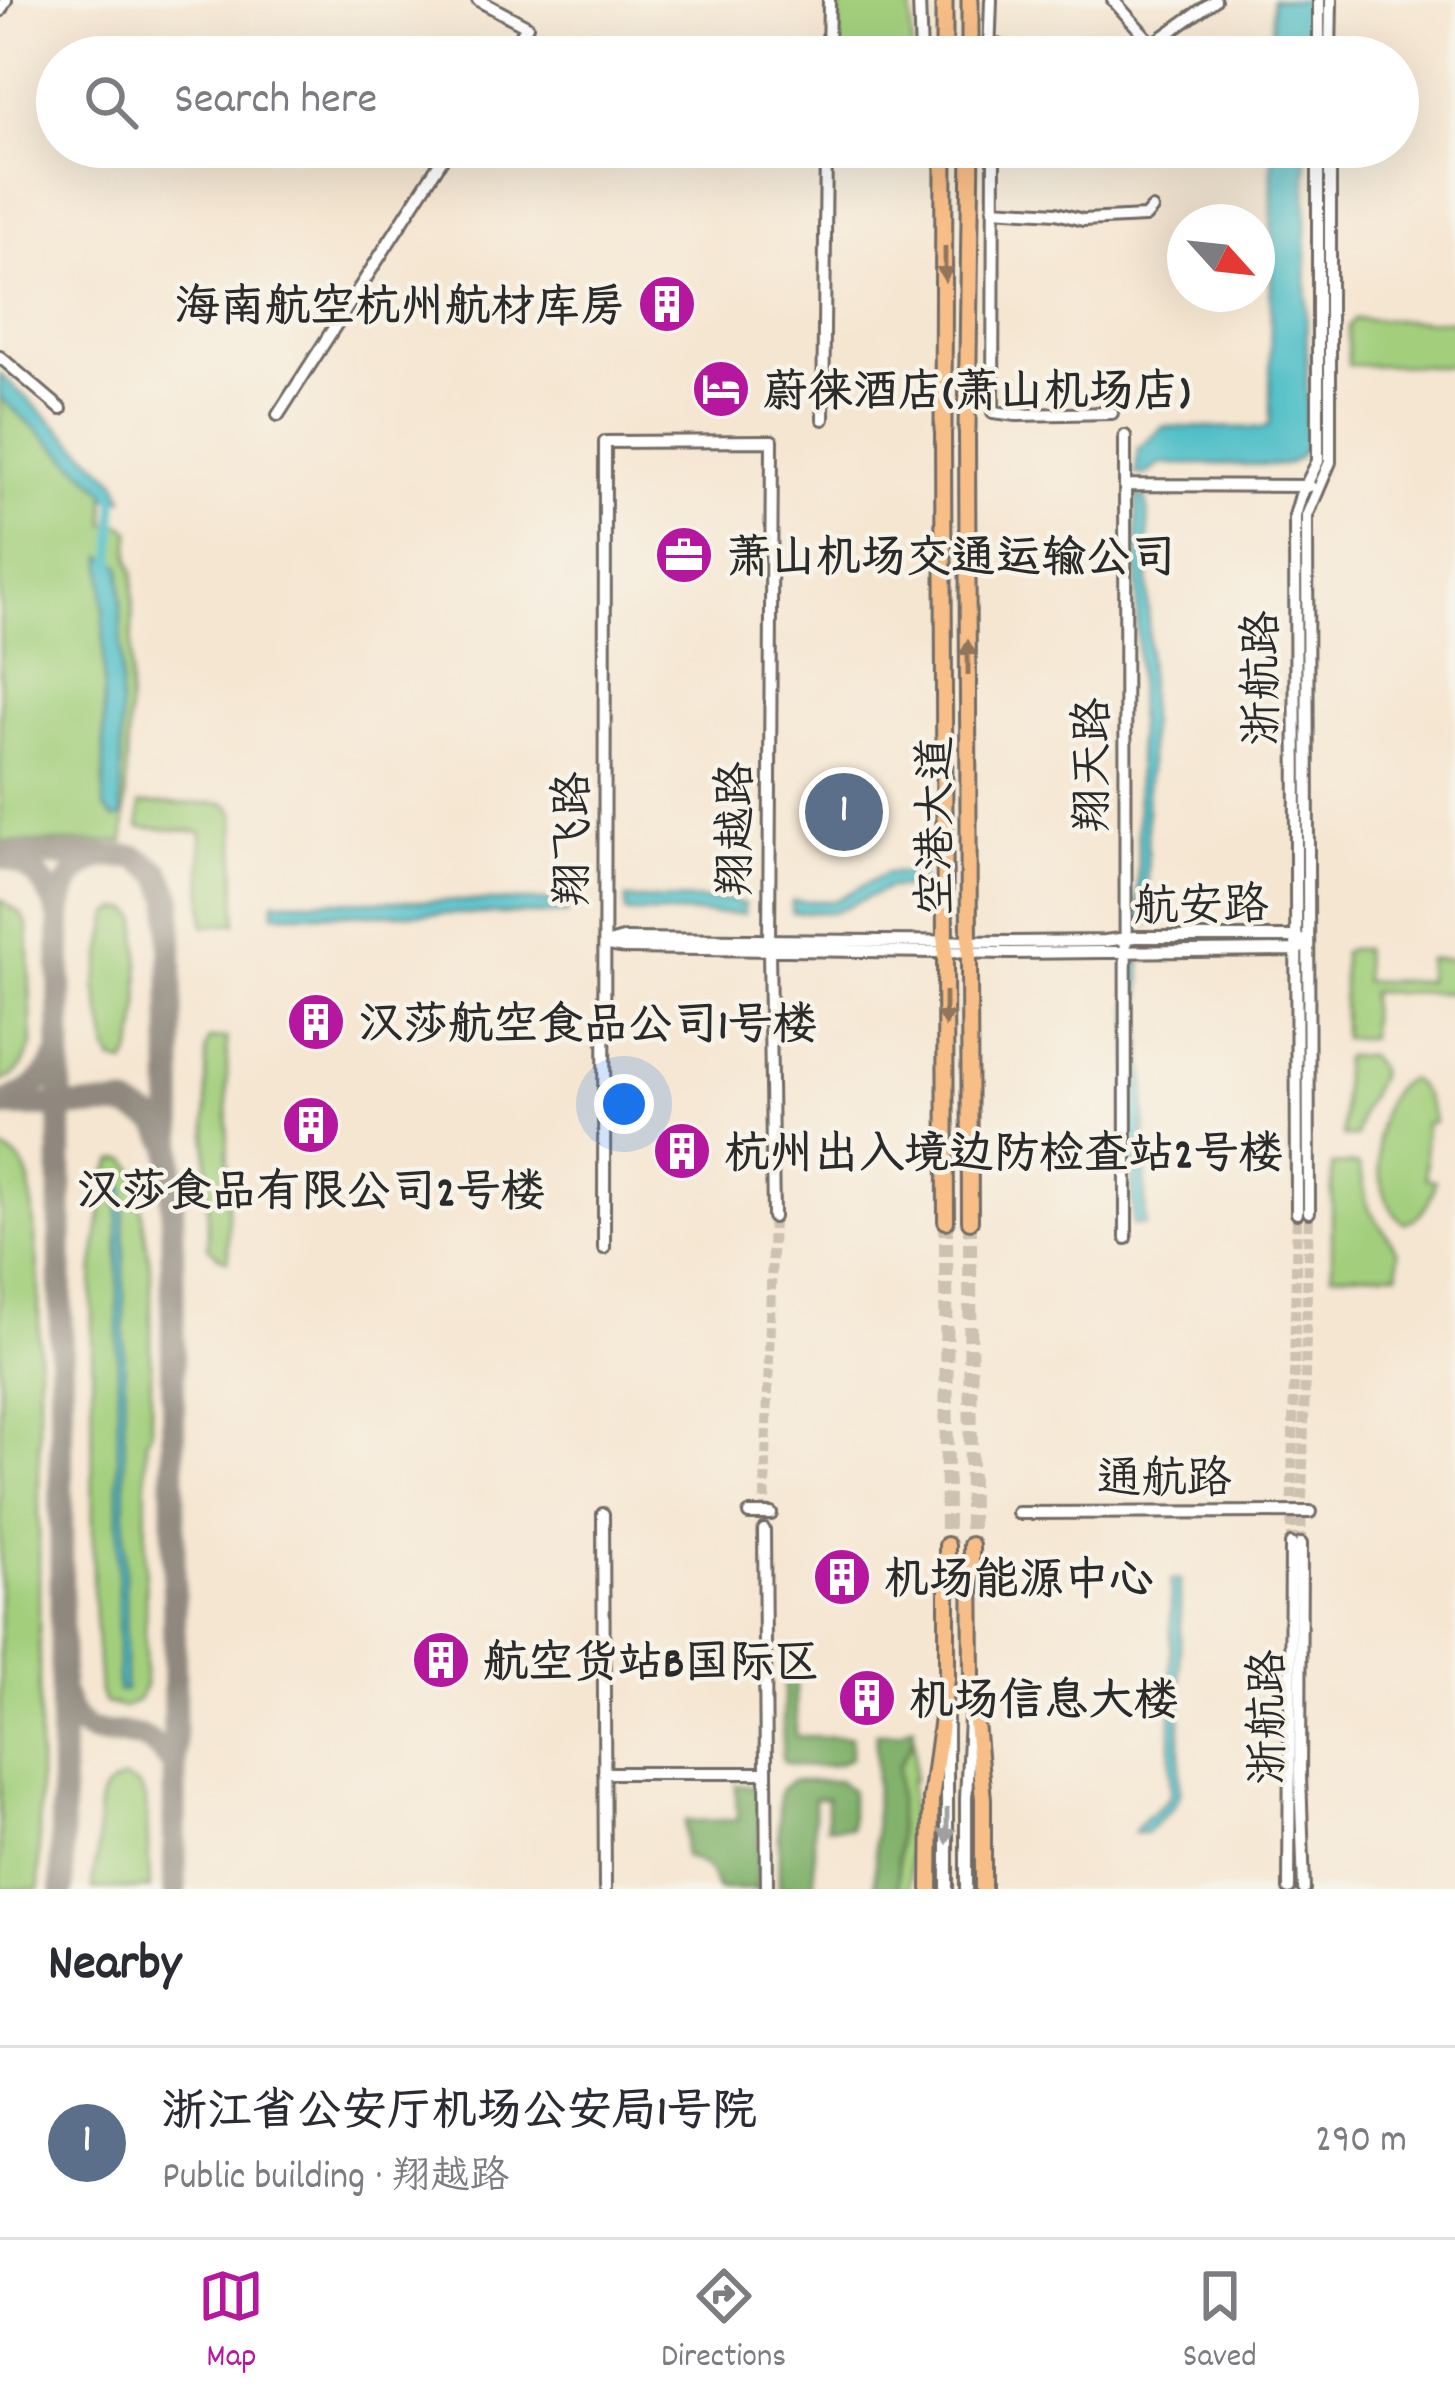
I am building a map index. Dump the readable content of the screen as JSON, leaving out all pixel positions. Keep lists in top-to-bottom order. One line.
{"streets":{"main road":["空港大道"],"street":["浙航路","翔天路","翔越路","翔飞路","航安路","通航路"]},"crossings":[["浙航路","航安路"],["翔天路","航安路"],["空港大道","航安路"],["翔越路","翔飞路"],["翔越路","航安路"],["翔飞路","航安路"]],"places":{"building":["海南航空杭州航材库房","汉莎航空食品公司1号楼","汉莎食品有限公司2号楼","杭州出入境边防检查站2号楼","机场能源中心","航空货站B国际区","机场信息大楼"],"hotel":["蔚徕酒店(萧山机场店)"],"office":["萧山机场交通运输公司"]},"north":"bottom right","page":{"search":"Search here","pins":"1","heading":"Nearby","list":[{"mark":"1","name":"浙江省公安厅机场公安局1号院","note":"Public building · 翔越路","value":"290 m"}],"nav":["Map","Directions","Saved"]}}
